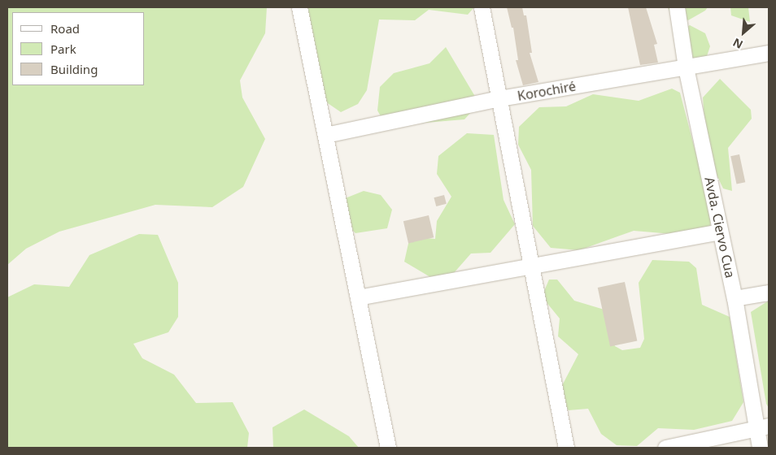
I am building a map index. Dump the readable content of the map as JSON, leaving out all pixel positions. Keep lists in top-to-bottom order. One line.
{"streets":{"street":["Korochiré","Avda. Ciervo Cua"]},"crossings":[["Korochiré","Avda. Ciervo Cua"]],"legend":["Road","Park","Building"],"north":"bottom left"}
